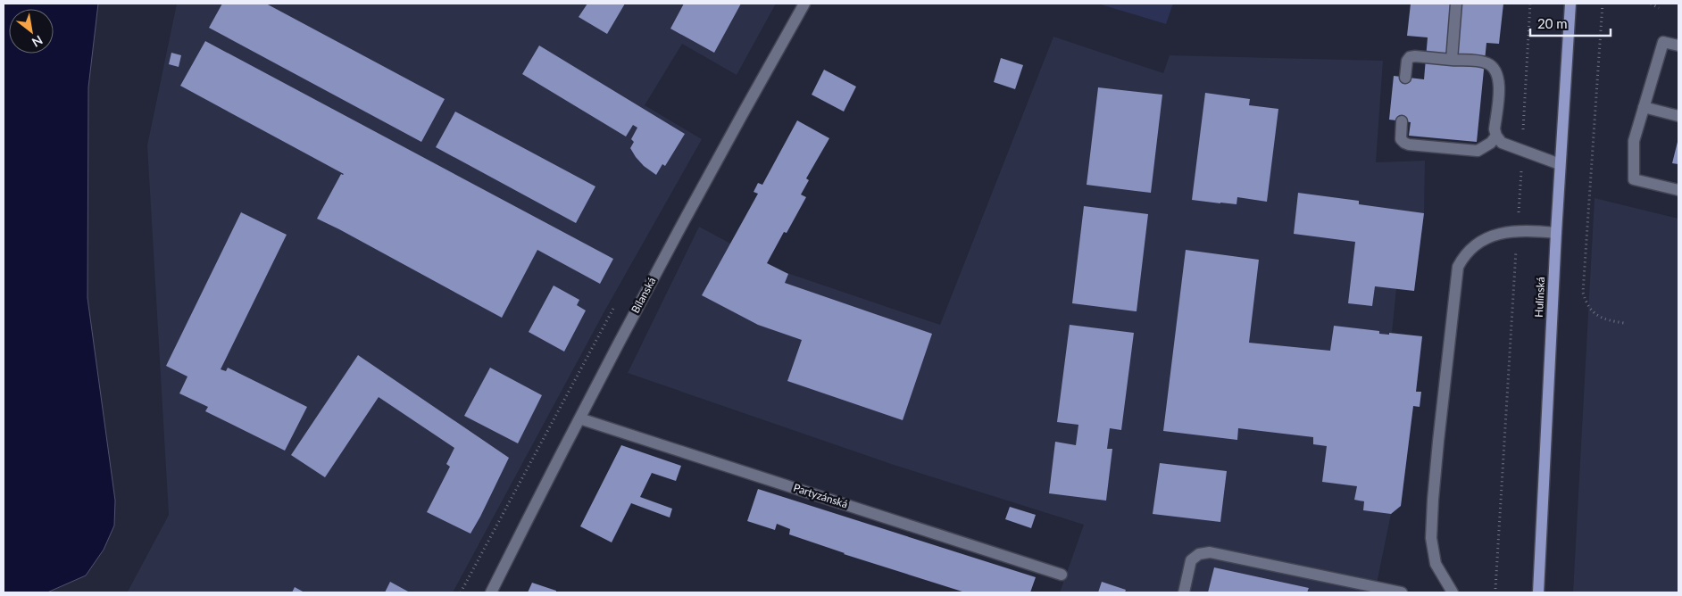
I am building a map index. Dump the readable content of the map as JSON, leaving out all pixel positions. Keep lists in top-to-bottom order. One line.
{"streets":{"main road":["Hulínská"],"street":["Bílanská","Partyzánská"]},"crossings":[["Bílanská","Partyzánská"]],"scale_bar":"20 m","north":"bottom right"}
